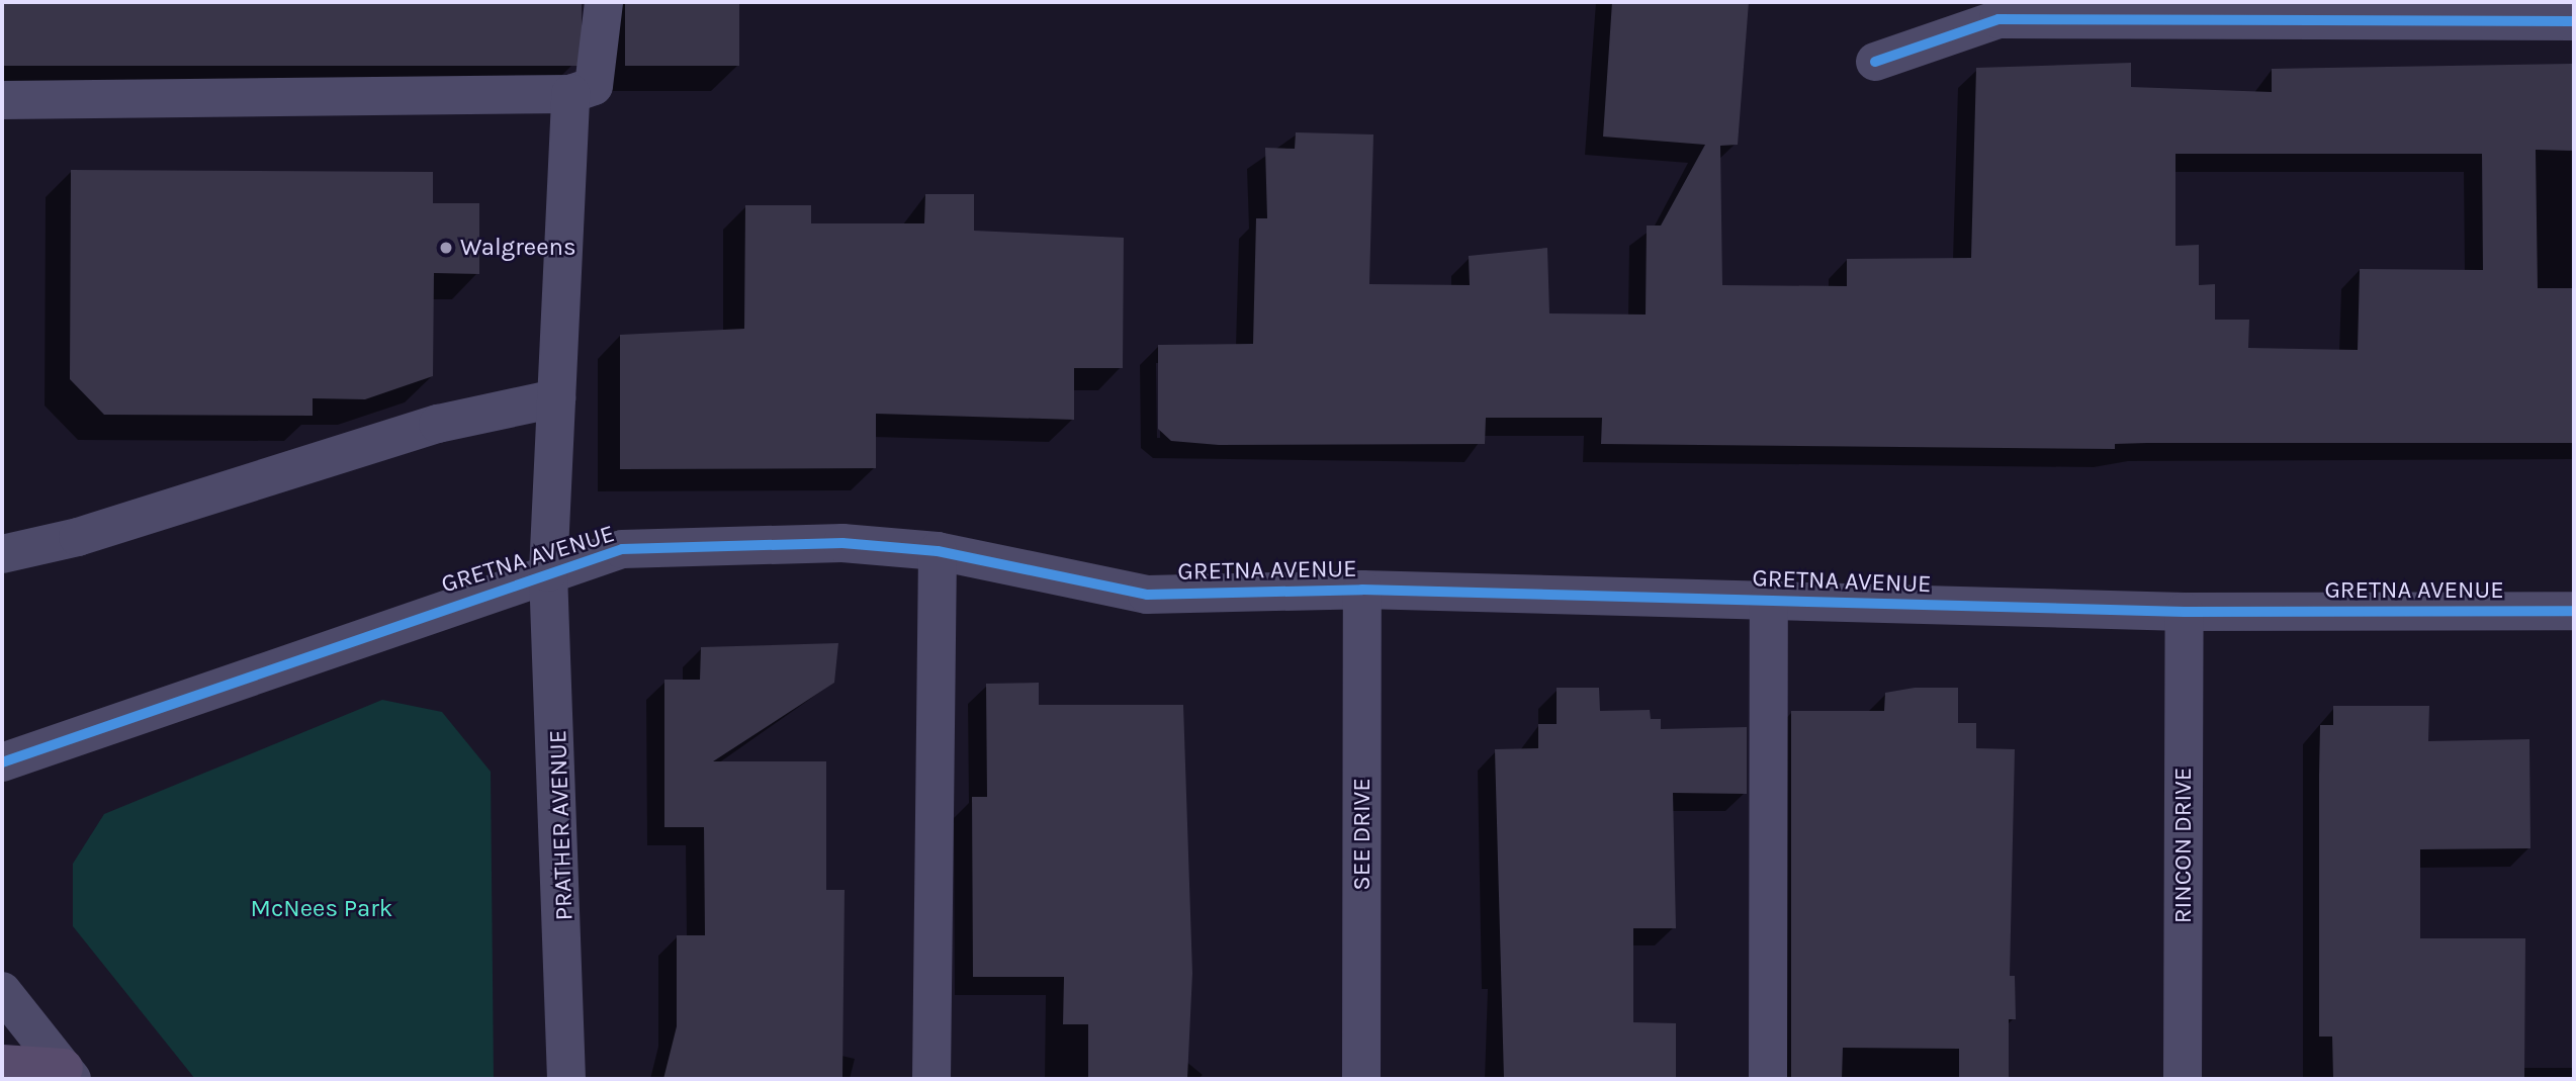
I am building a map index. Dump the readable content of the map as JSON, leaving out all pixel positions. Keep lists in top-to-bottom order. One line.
{"streets":{"street":["GRETNA AVENUE","PRATHER AVENUE","SEE DRIVE","RINCON DRIVE"]},"crossings":[["GRETNA AVENUE","PRATHER AVENUE"],["GRETNA AVENUE","SEE DRIVE"],["GRETNA AVENUE","RINCON DRIVE"]],"parks":["McNees Park"],"places":["Walgreens"]}
